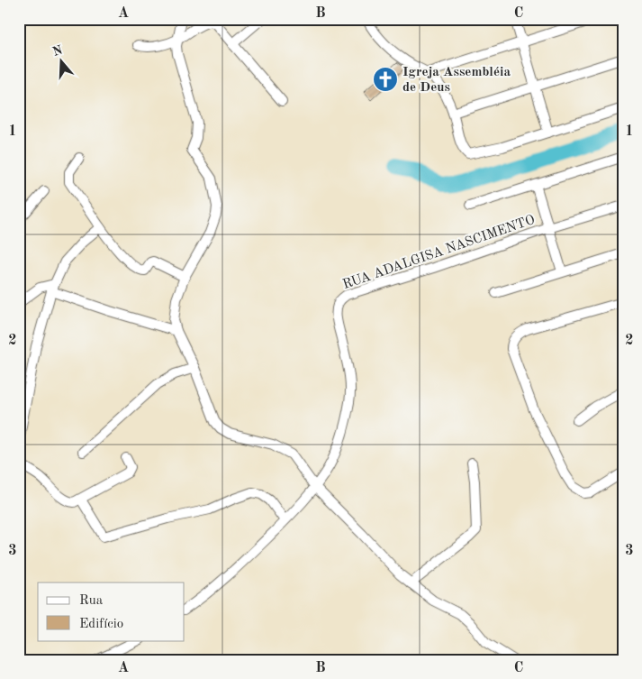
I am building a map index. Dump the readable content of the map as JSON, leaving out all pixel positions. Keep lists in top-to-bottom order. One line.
{"streets":{"street":["RUA ADALGISA NASCIMENTO"]},"places":{"church":["Igreja Assembléia de Deus"]},"legend":["Rua","Edifício"],"north":"top","grid":{"columns":["A","B","C"],"rows":["1","2","3"]}}
